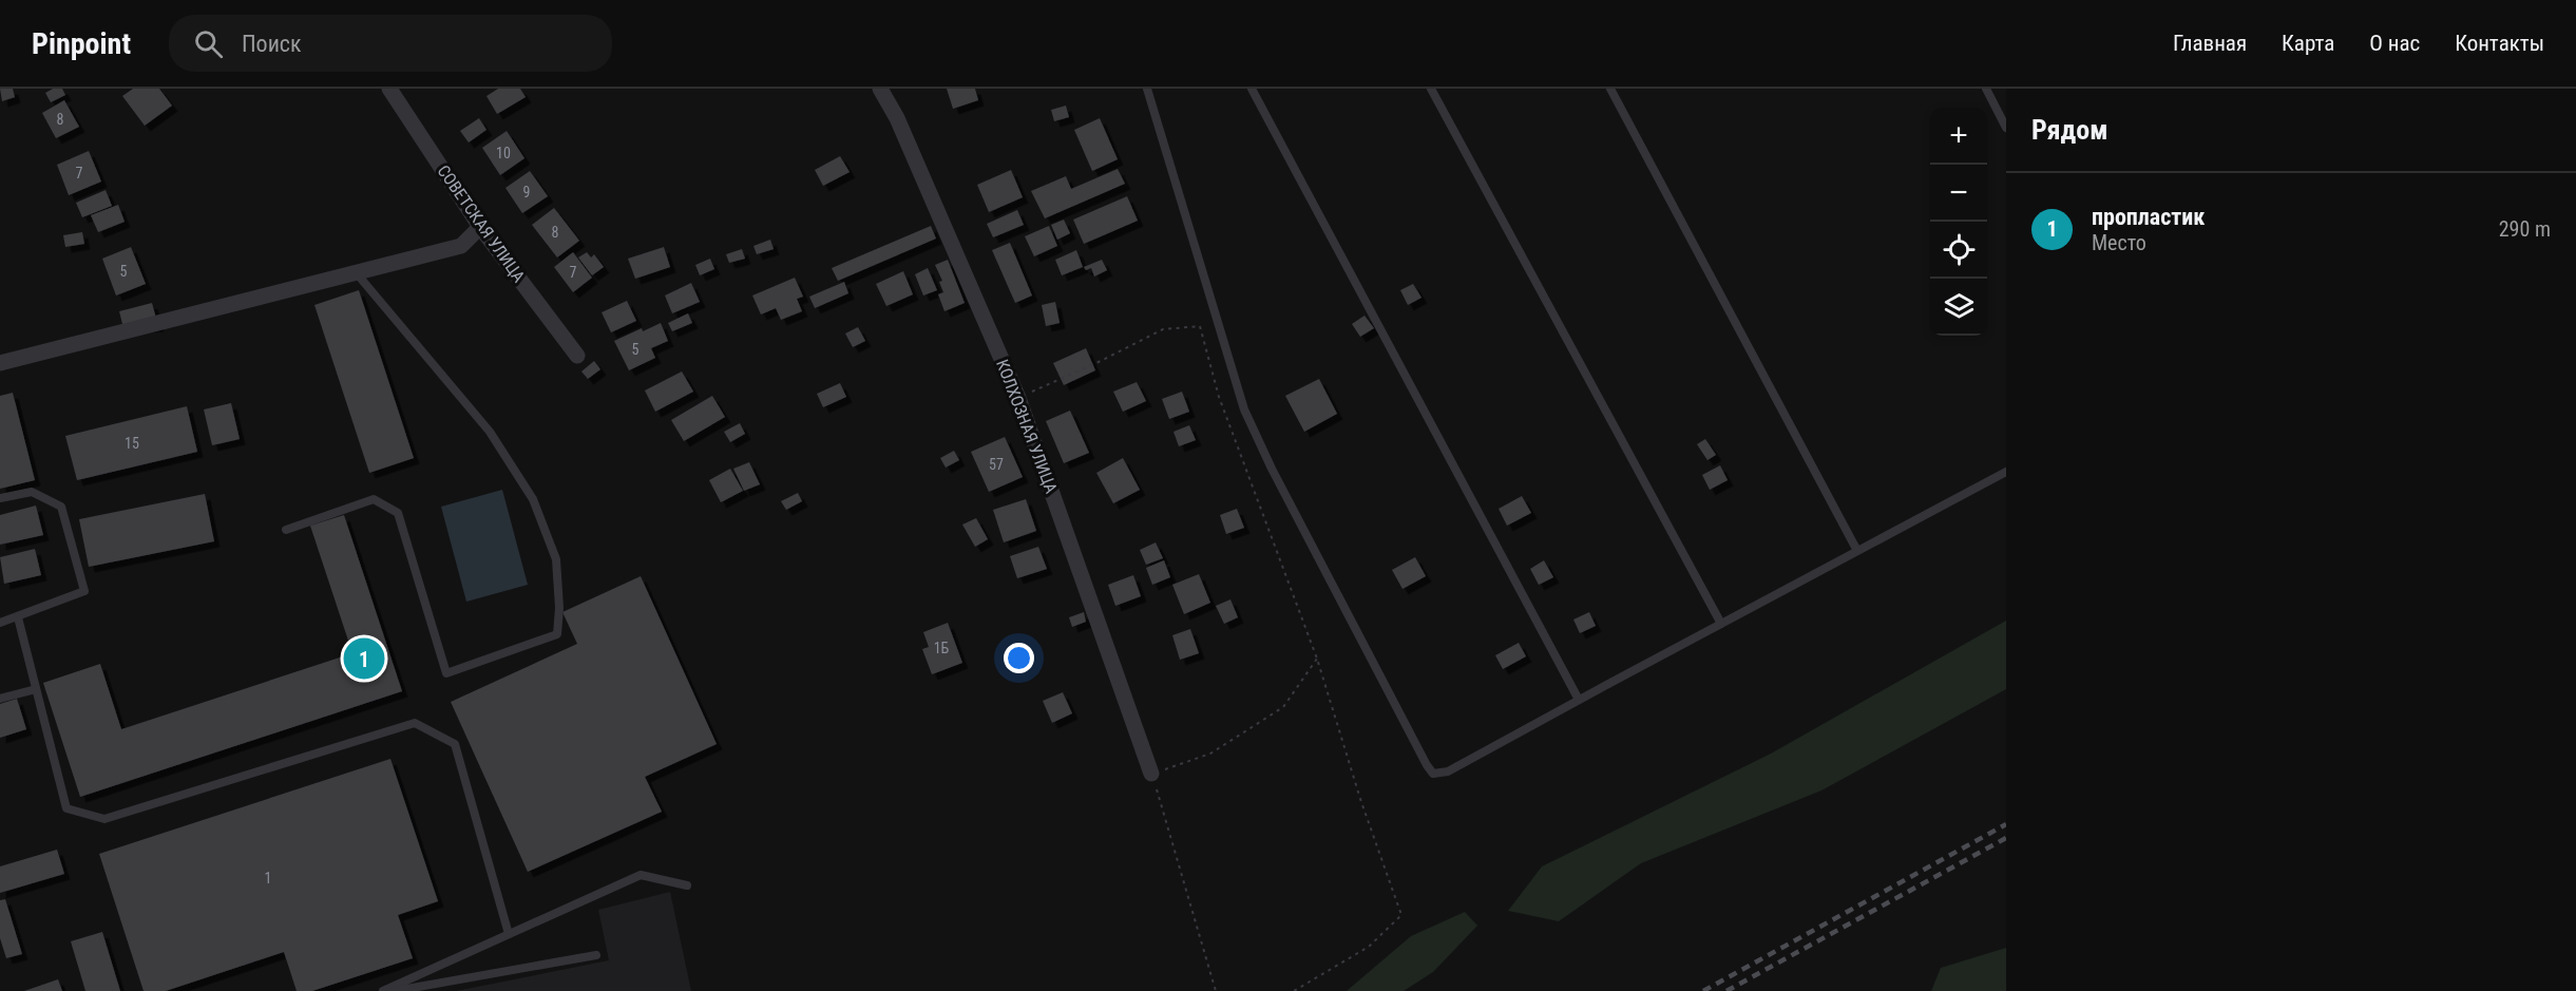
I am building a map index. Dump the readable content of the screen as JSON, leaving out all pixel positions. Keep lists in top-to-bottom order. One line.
{"streets":{"street":["СОВЕТСКАЯ УЛИЦА","КОЛХОЗНАЯ УЛИЦА"]},"house_numbers":["8","10","7","9","8","5","7","5","15","57","1Б","1"],"page":{"header":"Pinpoint","search":"Поиск","nav":["Главная","Карта","О нас","Контакты"],"heading":"Рядом","map_buttons":["+","−"],"list":[{"mark":"1","name":"пропластик","note":"Место","value":"290 m"}],"pins":"1"}}
